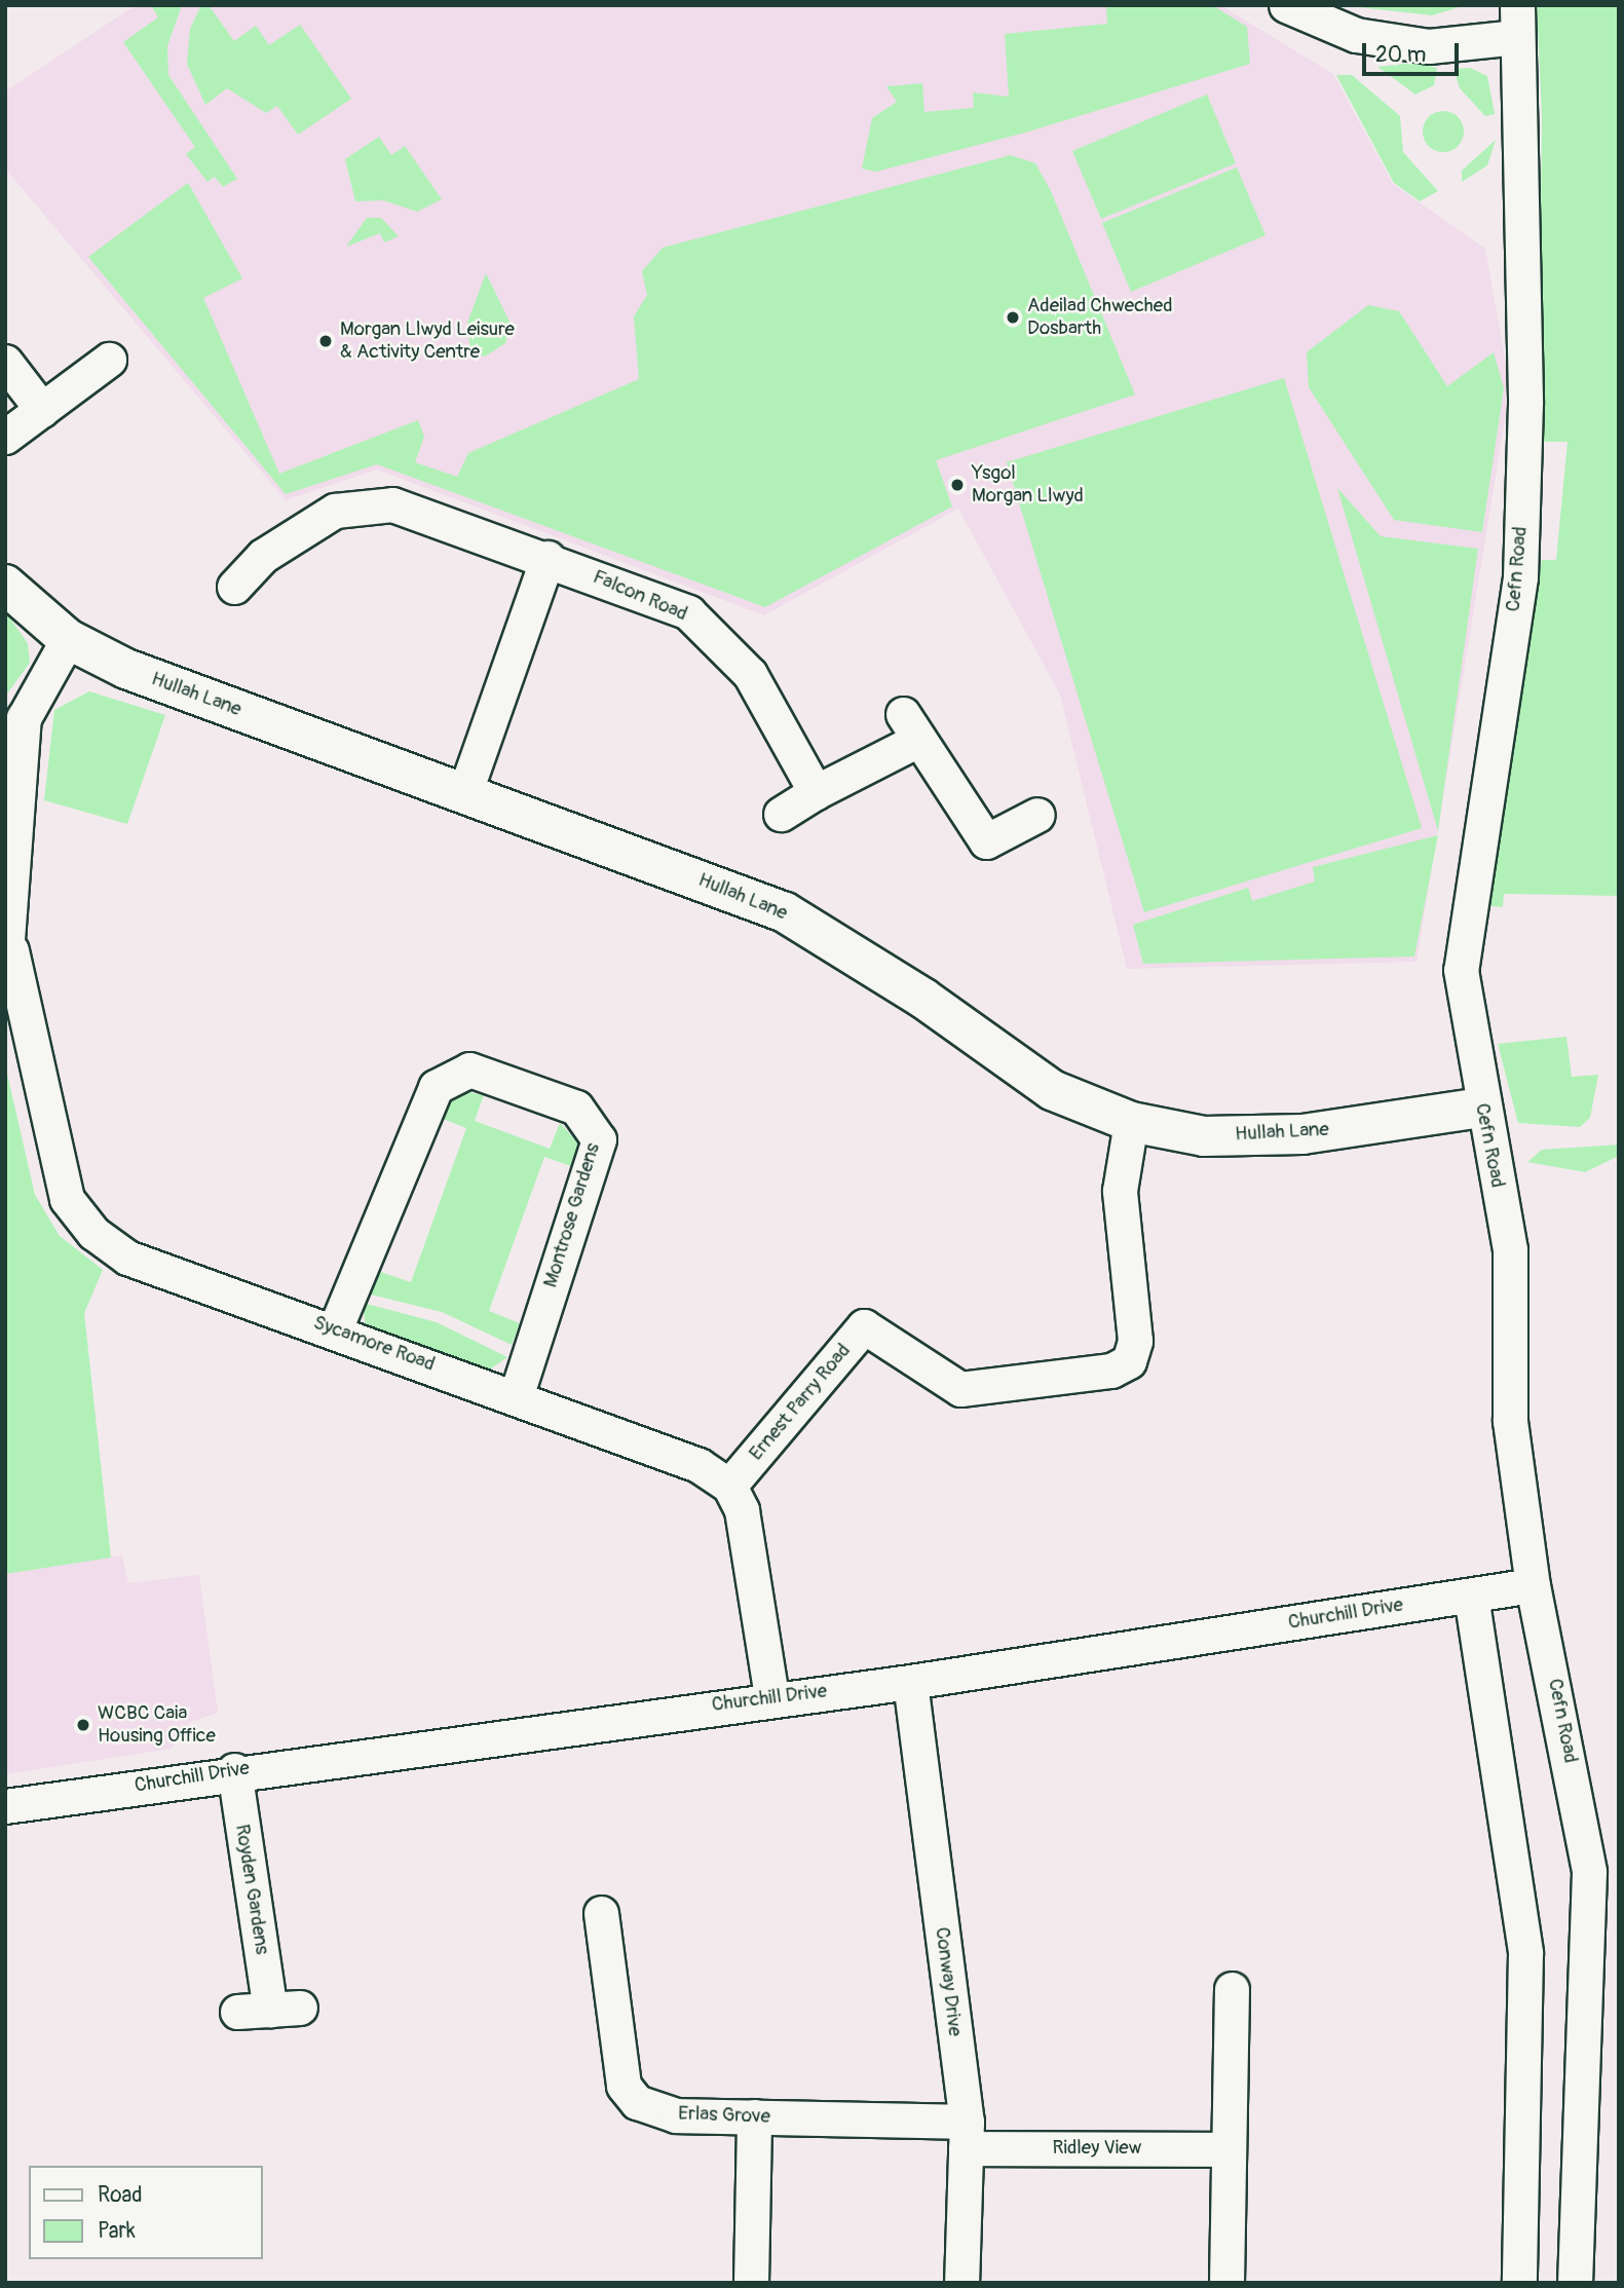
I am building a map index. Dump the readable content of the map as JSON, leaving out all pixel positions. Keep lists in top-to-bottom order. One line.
{"streets":{"street":["Cefn Road","Falcon Road","Hullah Lane","Montrose Gardens","Sycamore Road","Ernest Parry Road","Churchill Drive","Royden Gardens","Conway Drive","Erlas Grove","Ridley View"]},"crossings":[["Cefn Road","Hullah Lane"],["Cefn Road","Churchill Drive"],["Hullah Lane","Ernest Parry Road"],["Montrose Gardens","Sycamore Road"],["Sycamore Road","Ernest Parry Road"],["Churchill Drive","Royden Gardens"],["Churchill Drive","Conway Drive"],["Conway Drive","Erlas Grove"],["Conway Drive","Ridley View"],["Erlas Grove","Ridley View"]],"places":["Adeilad Chweched Dosbarth","Morgan Llwyd Leisure & Activity Centre","Ysgol Morgan Llwyd","WCBC Caia Housing Office"],"legend":["Road","Park"],"scale_bar":"20 m"}
